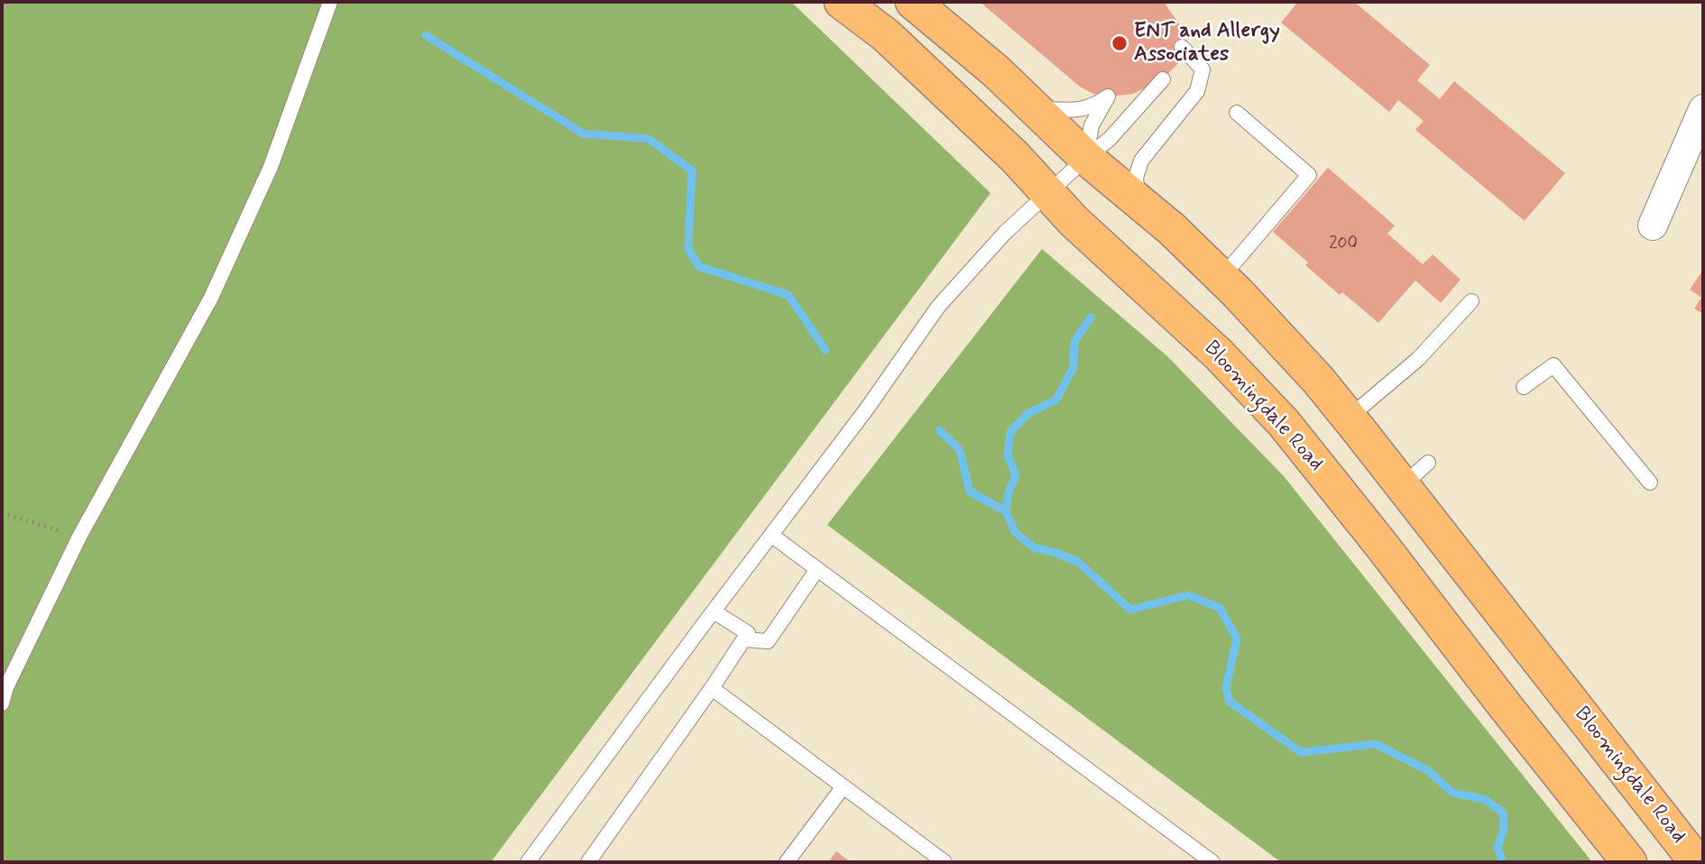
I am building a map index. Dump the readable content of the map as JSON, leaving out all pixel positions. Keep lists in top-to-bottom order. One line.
{"streets":{"main road":["Bloomingdale Road"]},"places":["ENT and Allergy Associates"],"house_numbers":["200"]}
